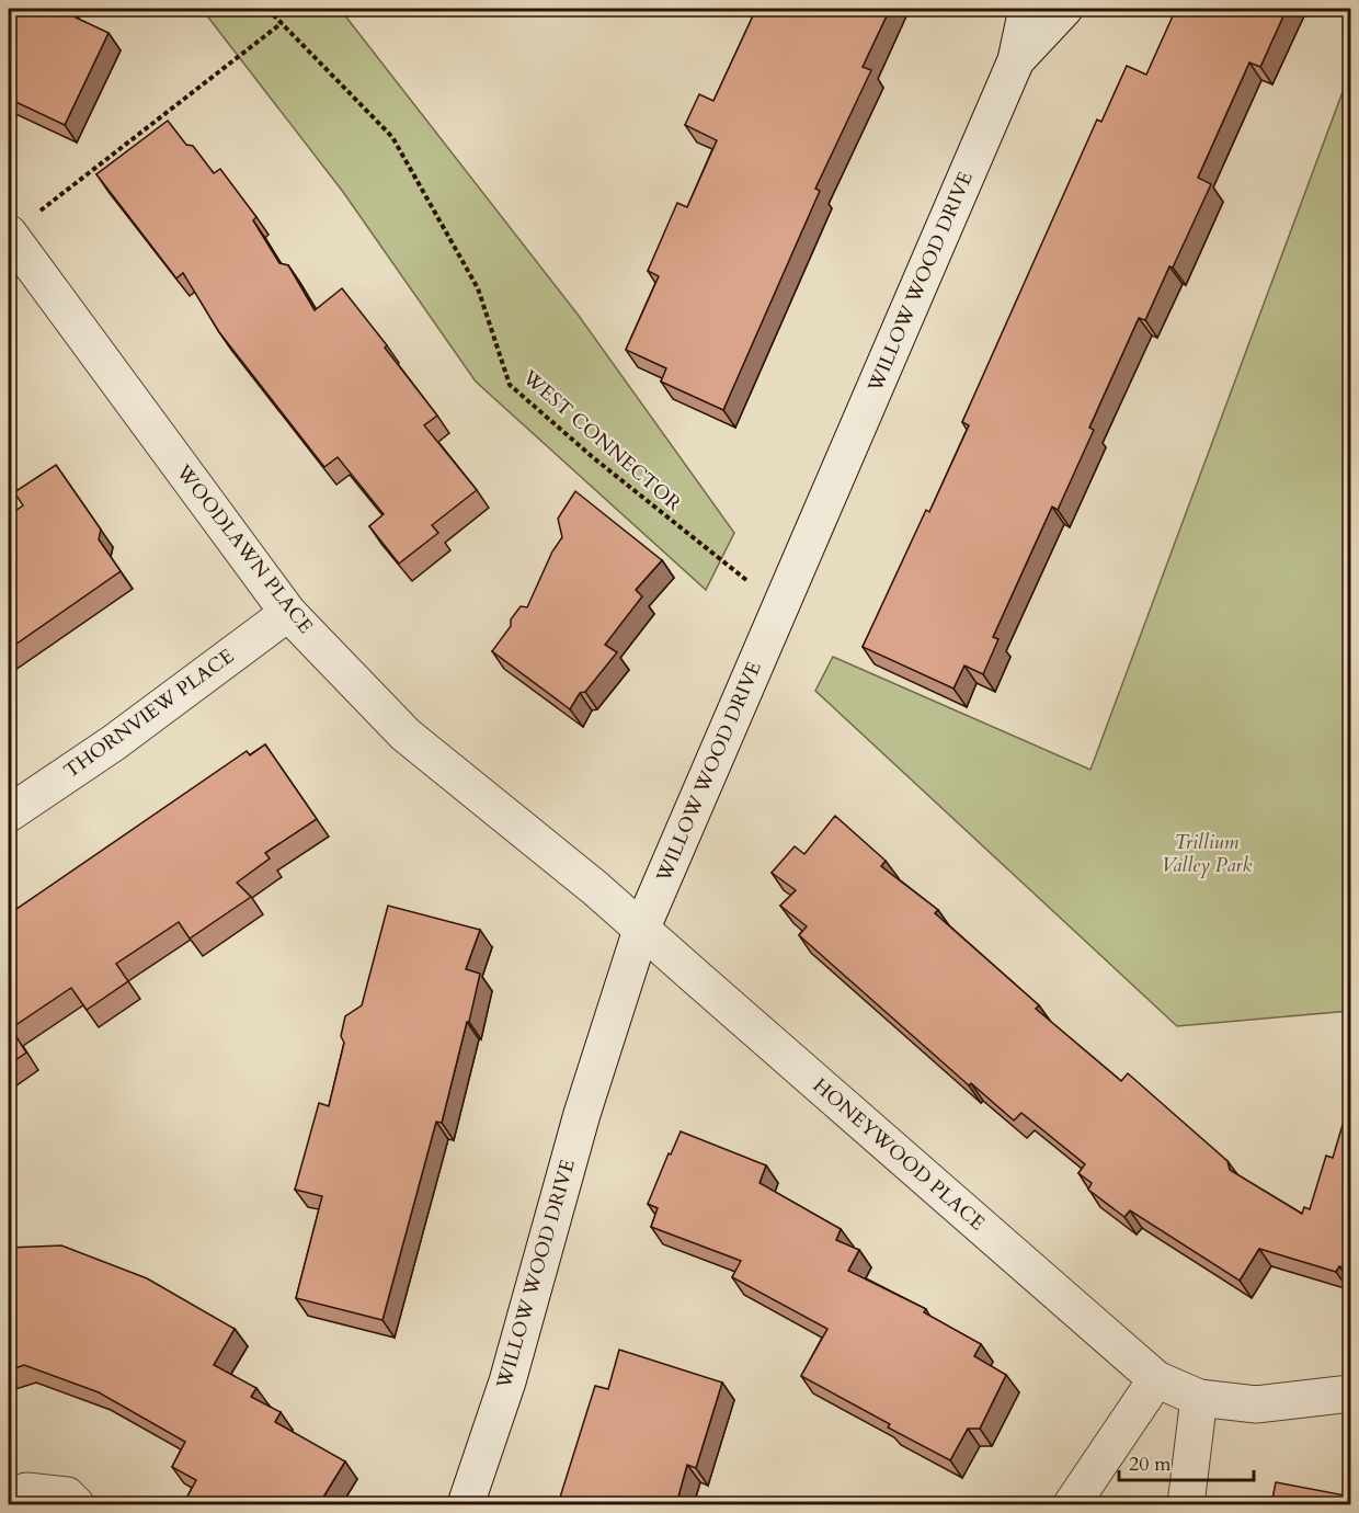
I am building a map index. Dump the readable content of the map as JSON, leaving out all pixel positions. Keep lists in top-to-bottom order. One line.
{"streets":{"street":["WILLOW WOOD DRIVE","WOODLAWN PLACE","THORNVIEW PLACE","HONEYWOOD PLACE"],"path":["WEST CONNECTOR"]},"crossings":[["WILLOW WOOD DRIVE","WEST CONNECTOR"],["WILLOW WOOD DRIVE","WOODLAWN PLACE"],["WILLOW WOOD DRIVE","HONEYWOOD PLACE"],["WOODLAWN PLACE","THORNVIEW PLACE"],["WOODLAWN PLACE","HONEYWOOD PLACE"]],"parks":["Trillium Valley Park"],"scale_bar":"20 m"}
